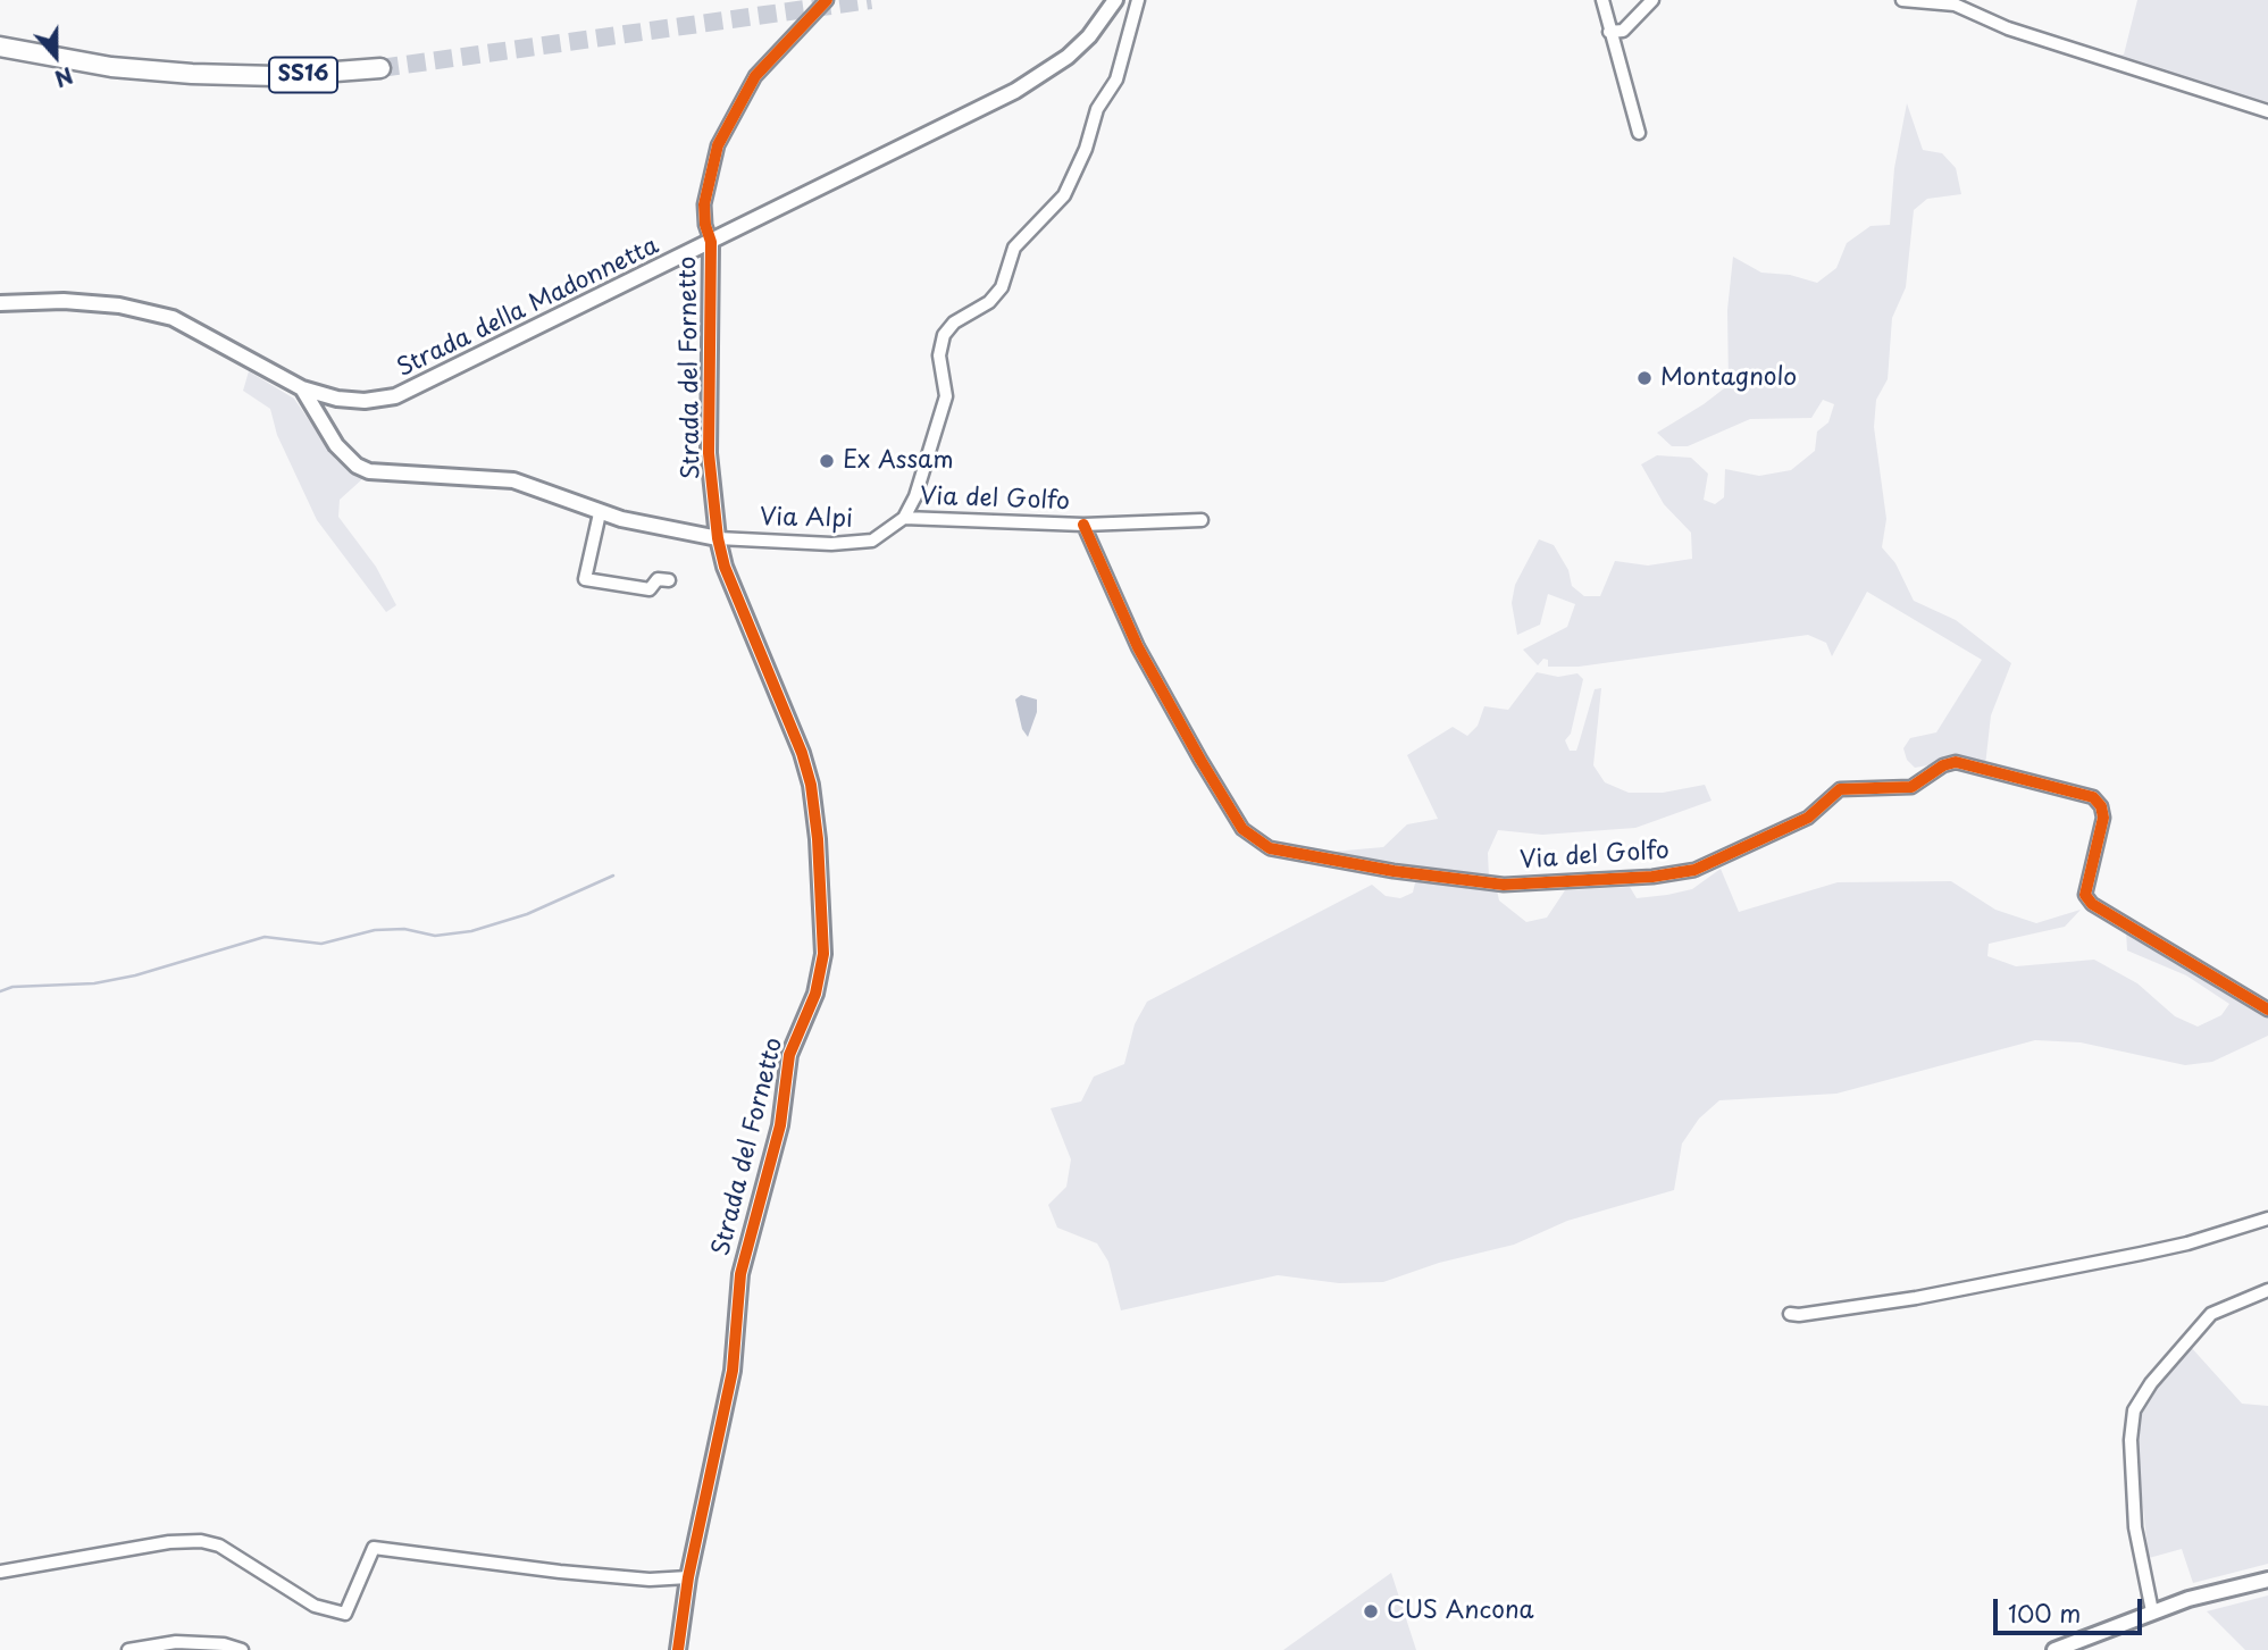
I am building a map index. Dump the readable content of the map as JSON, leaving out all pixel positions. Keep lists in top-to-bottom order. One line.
{"streets":{"highway":["SS16"],"street":["Strada della Madonnetta","Strada del Fornetto","Via del Golfo","Via Alpi"]},"crossings":[["Strada della Madonnetta","Strada del Fornetto"],["Strada della Madonnetta","Via Alpi"],["Strada del Fornetto","Via Alpi"],["Via del Golfo","Via Alpi"]],"places":["Montagnolo","Ex Assam","CUS Ancona"],"scale_bar":"100 m","north":"bottom"}
